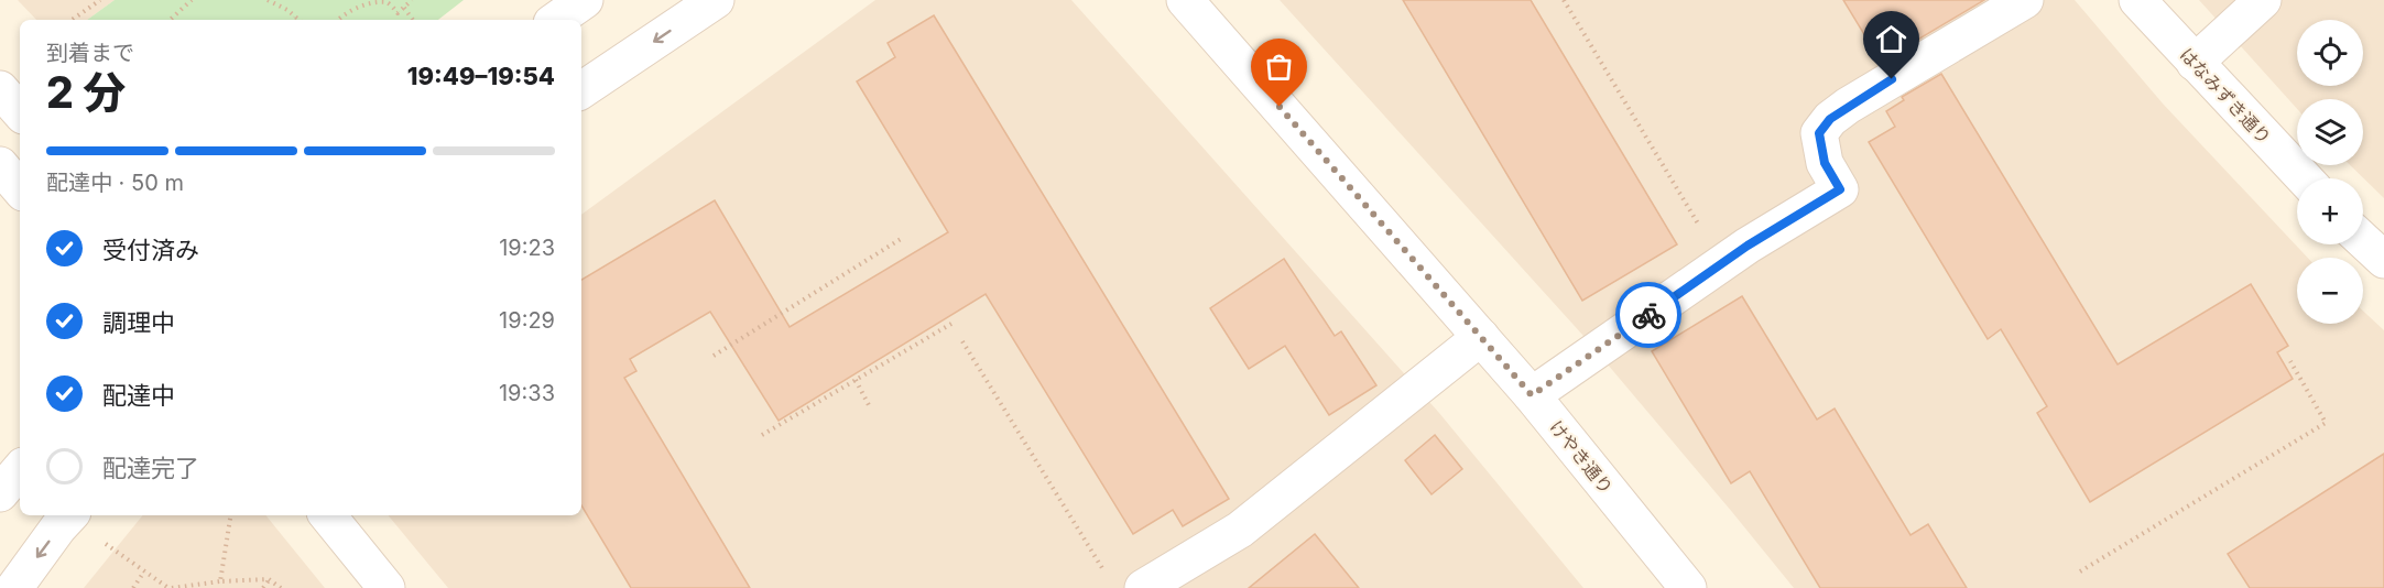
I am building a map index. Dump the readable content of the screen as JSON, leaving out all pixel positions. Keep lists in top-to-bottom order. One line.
{"streets":{"street":["はなみずき通り","けやき通り"]},"page":{"map_buttons":["+","−"],"heading":["2 分","到着まで","19:49–19:54"],"bar":"配達中 · 50 m","list":[["受付済み","19:23"],["調理中","19:29"],["配達中","19:33"],"配達完了"]}}
